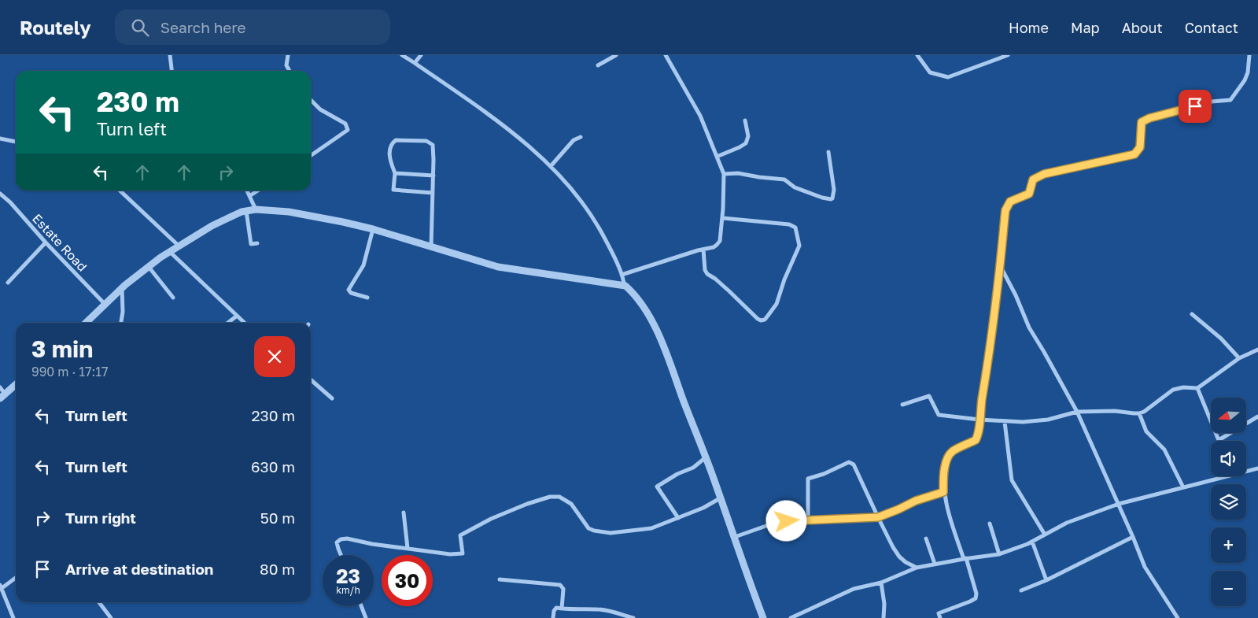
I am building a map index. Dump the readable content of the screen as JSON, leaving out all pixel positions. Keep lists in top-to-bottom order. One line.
{"streets":{"street":["Estate Road"]},"north":"left","page":{"header":"Routely","search":"Search here","nav":["Home","Map","About","Contact"],"turn":["230 m","Turn left"],"heading":["3 min","990 m · 17:17"],"list":[{"name":"Turn left","value":"230 m"},{"name":"Turn left","value":"630 m"},{"name":"Turn right","value":"50 m"},{"name":"Arrive at destination","value":"80 m"}],"map_buttons":["+","−"],"speed":"23 km/h","limit":"30"}}
